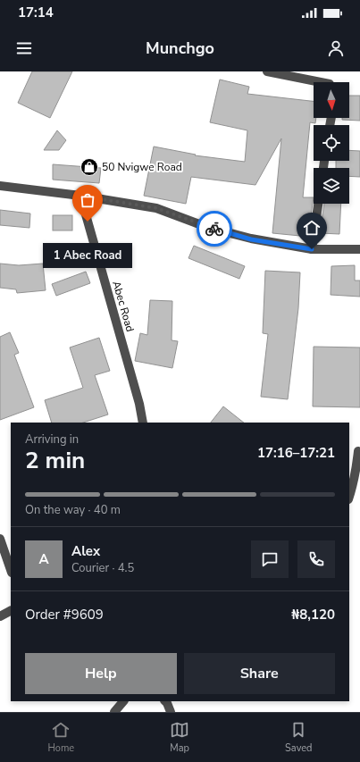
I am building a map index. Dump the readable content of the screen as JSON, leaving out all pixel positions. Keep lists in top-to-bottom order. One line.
{"streets":{"street":["Abec Road"]},"places":{"shop":["50 Nvigwe Road"],"other":["1 Abec Road"]},"north":"bottom","page":{"status":"17:14","header":"Munchgo","bubble":"1 Abec Road","heading":["2 min","Arriving in","17:16–17:21"],"panel":["Alex","Courier · 4.5","Order #9609","₦8,120"],"bar":"On the way · 40 m","round":"A","buttons":["Help","Share"],"tabs":["Home","Map","Saved"]}}
